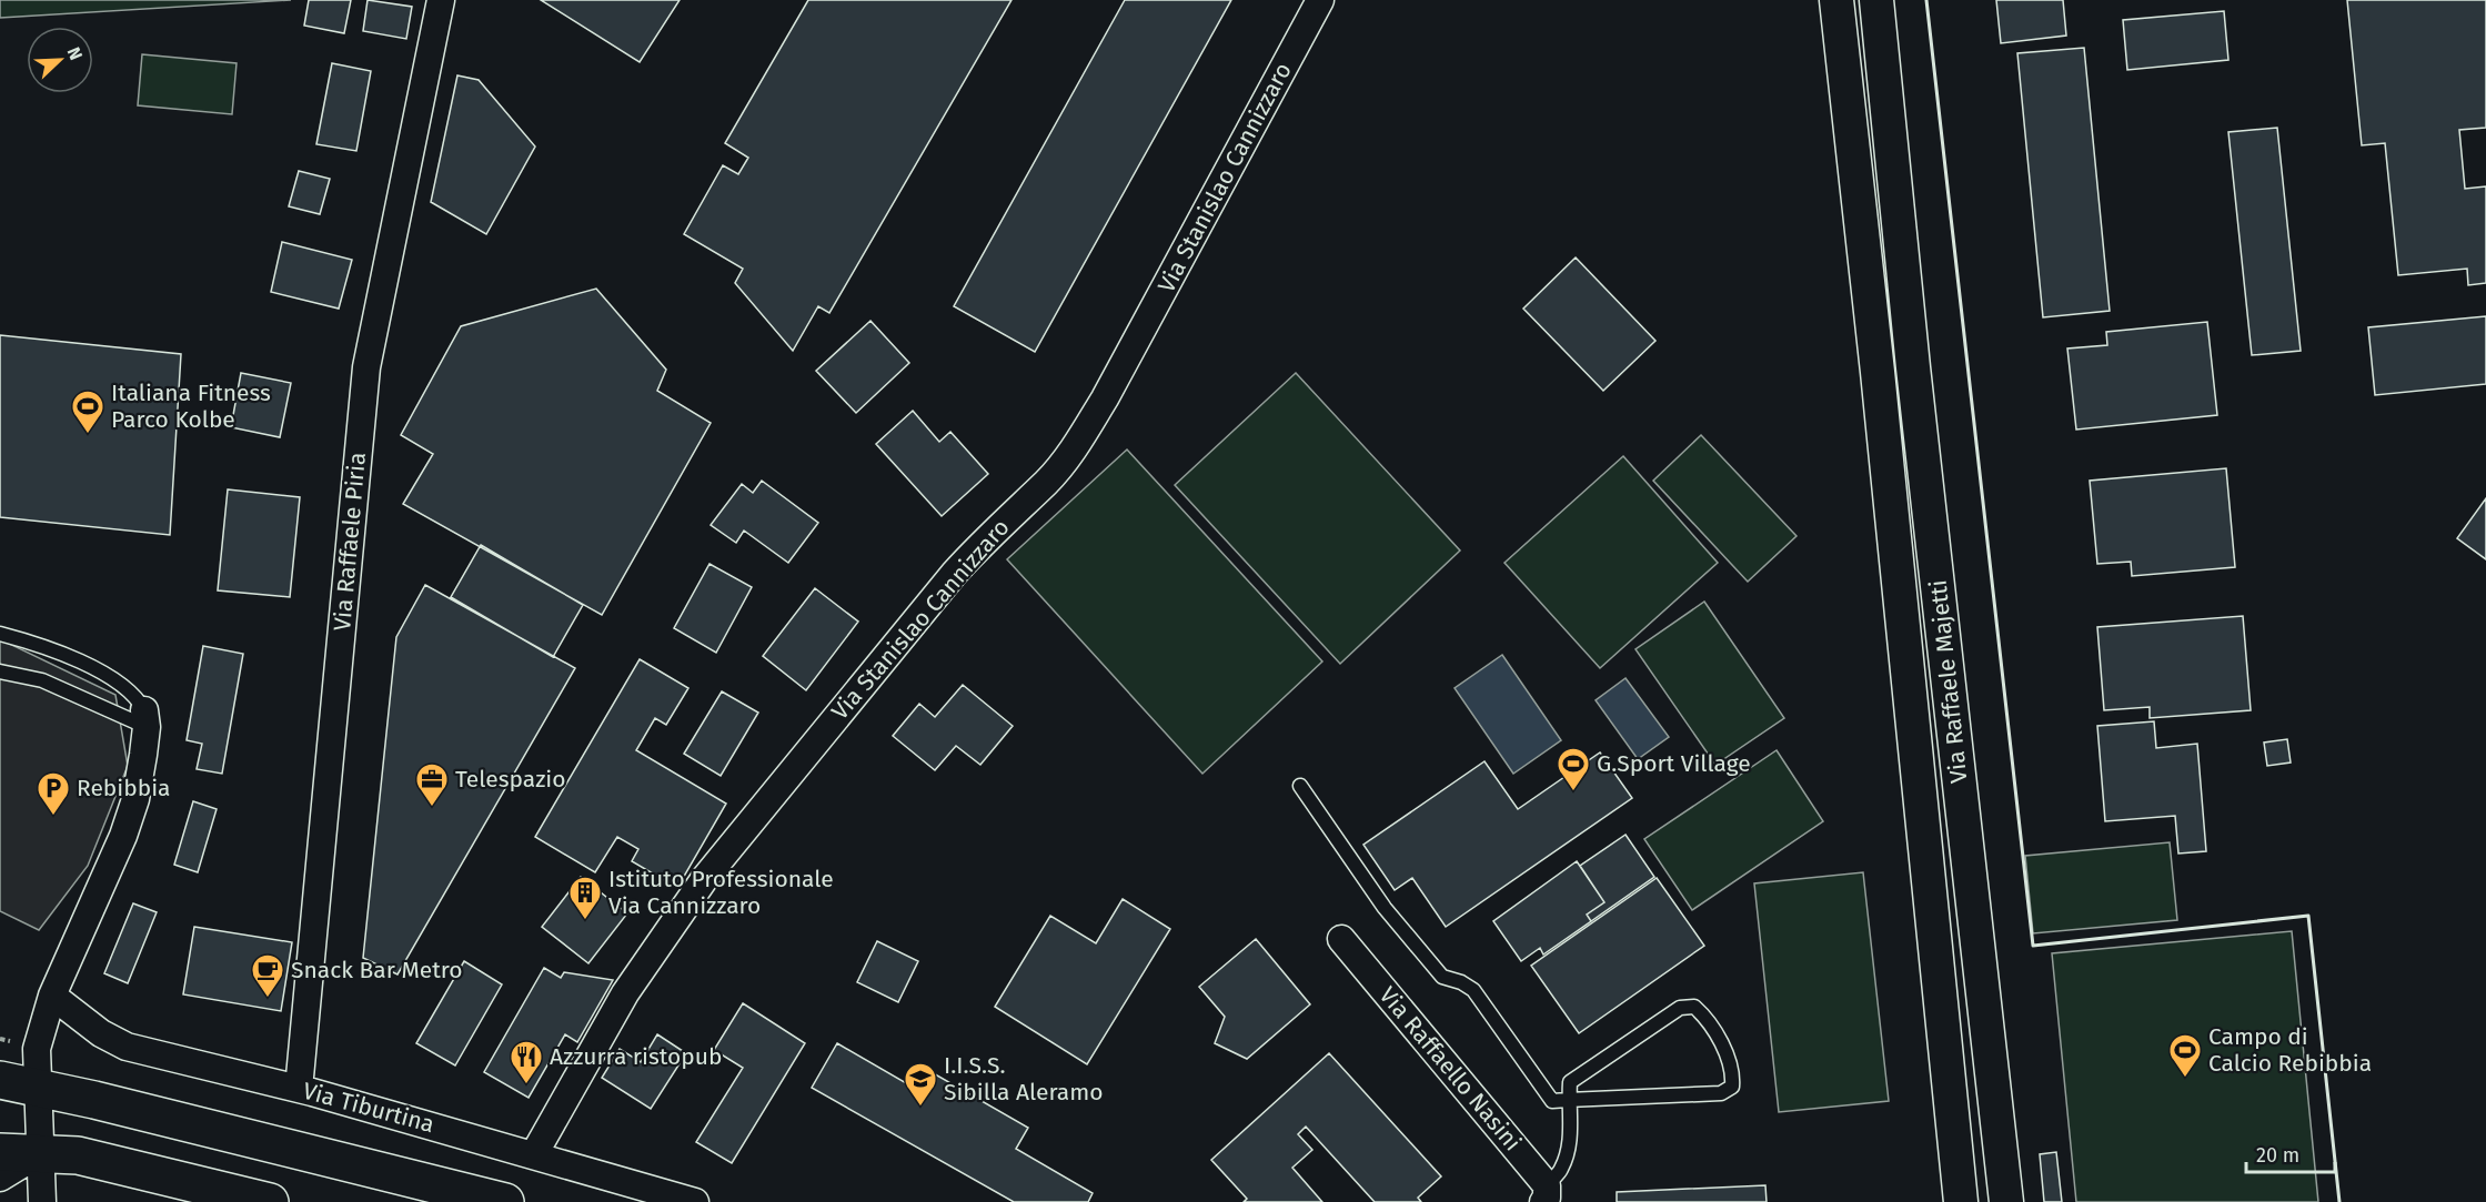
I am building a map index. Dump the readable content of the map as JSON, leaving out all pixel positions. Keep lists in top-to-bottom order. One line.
{"streets":{"street":["Via Stanislao Cannizzaro","Via Raffaele Piria","Via Raffaele Majetti","Via Raffaello Nasini","Via Tiburtina"]},"crossings":[["Via Stanislao Cannizzaro","Via Tiburtina"],["Via Raffaele Piria","Via Tiburtina"]],"places":{"sports":["Italiana Fitness Parco Kolbe","G.Sport Village","Campo di Calcio Rebibbia"],"office":["Telespazio"],"parking":["Rebibbia"],"building":["Istituto Professionale Via Cannizzaro"],"cafe":["Snack Bar Metro"],"restaurant":["Azzurra ristopub"],"school or university":["I.I.S.S. Sibilla Aleramo"]},"scale_bar":"20 m","north":"top right"}
